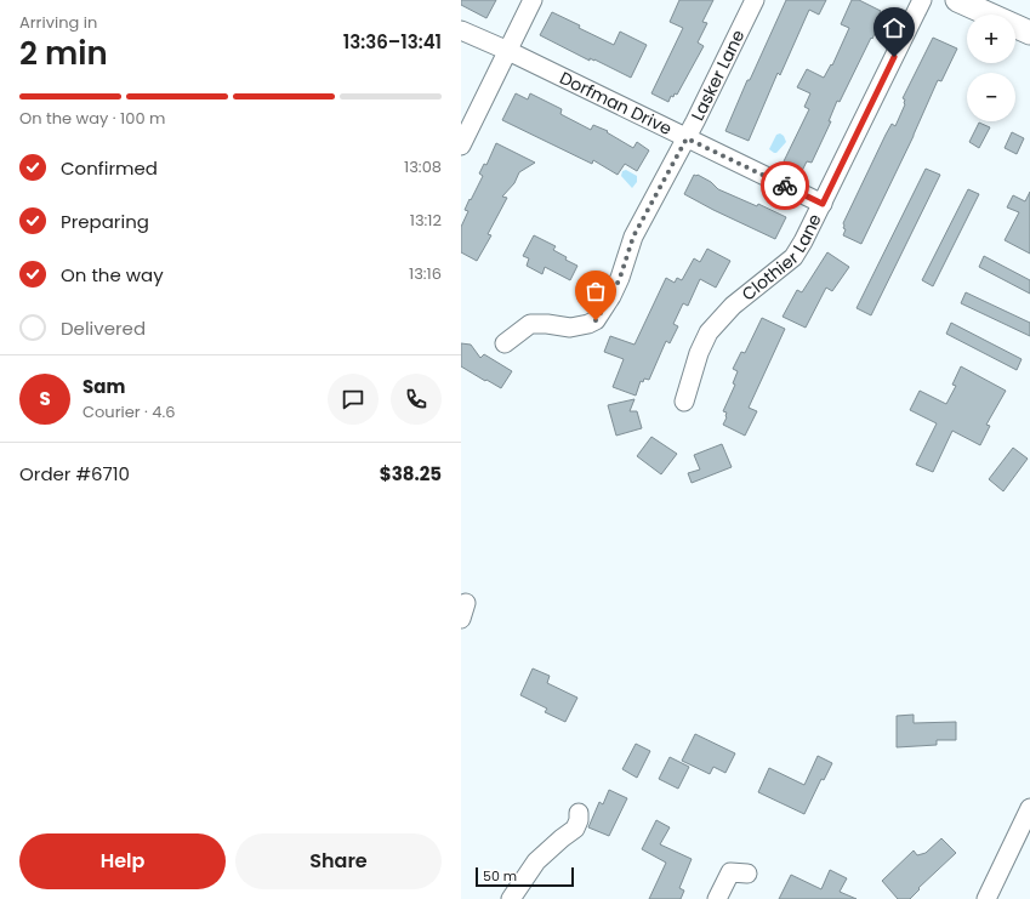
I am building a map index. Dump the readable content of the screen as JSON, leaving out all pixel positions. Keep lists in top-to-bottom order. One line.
{"streets":{"street":["Lasker Lane","Dorfman Drive","Clothier Lane"]},"crossings":[["Lasker Lane","Dorfman Drive"],["Dorfman Drive","Clothier Lane"]],"scale_bar":"50 m","page":{"heading":["2 min","Arriving in","13:36–13:41"],"panel":["Sam","Courier · 4.6","Order #6710","$38.25"],"map_buttons":["+","−"],"bar":"On the way · 100 m","list":[["Confirmed","13:08"],["Preparing","13:12"],["On the way","13:16"],"Delivered"],"round":"S","buttons":["Help","Share"],"scale":"50 m"}}
